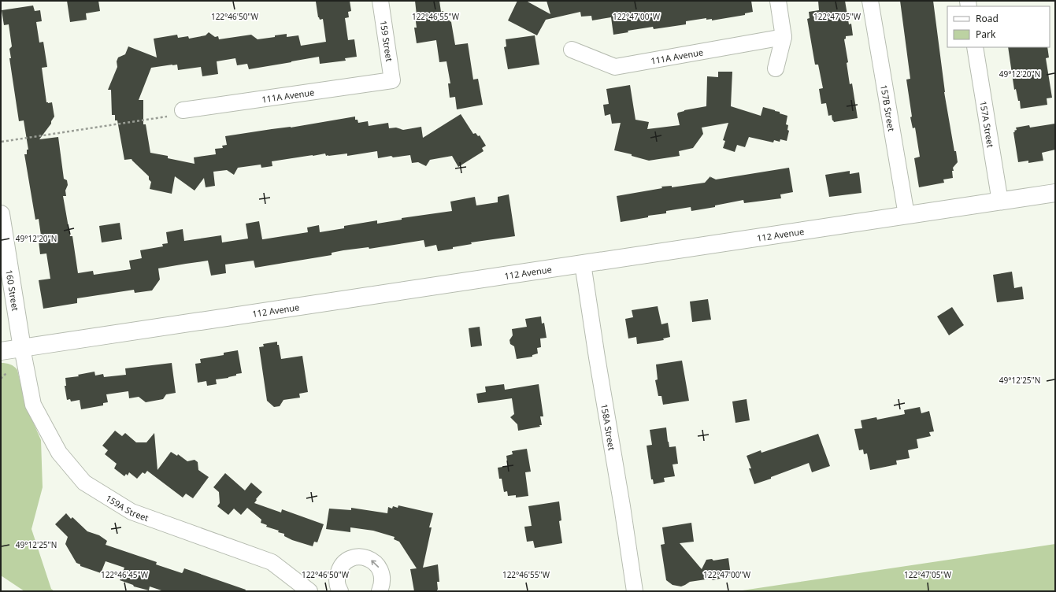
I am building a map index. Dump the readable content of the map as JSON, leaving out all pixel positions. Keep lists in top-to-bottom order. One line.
{"streets":{"street":["159 Street","111A Avenue","157B Street","157A Street","112 Avenue","160 Street","158A Street","159A Street"]},"crossings":[["159 Street","111A Avenue"],["157B Street","112 Avenue"],["157A Street","112 Avenue"],["112 Avenue","160 Street"],["112 Avenue","158A Street"],["112 Avenue","159A Street"],["160 Street","159A Street"]],"legend":["Road","Park"],"coordinates":["122°46'50\"W","122°46'55\"W","122°47'00\"W","122°47'05\"W","49°12'20\"N","49°12'25\"N","122°46'45\"W"]}
